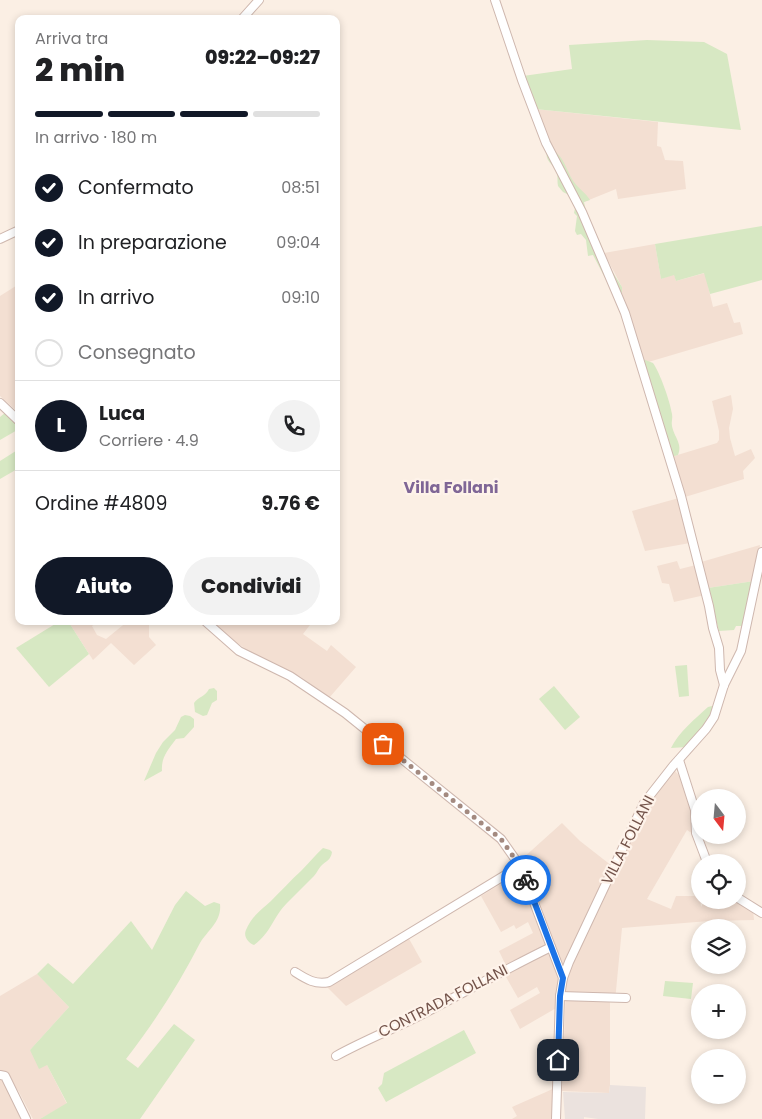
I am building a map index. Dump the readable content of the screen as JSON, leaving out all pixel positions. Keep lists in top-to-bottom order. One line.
{"streets":{"street":["VILLA FOLLANI","CONTRADA FOLLANI"]},"districts":["Villa Follani"],"north":"bottom","page":{"heading":["2 min","Arriva tra","09:22–09:27"],"panel":["Luca","Corriere · 4.9","Ordine #4809","9.76 €"],"bar":"In arrivo · 180 m","list":[["Confermato","08:51"],["In preparazione","09:04"],["In arrivo","09:10"],"Consegnato"],"round":"L","buttons":["Aiuto","Condividi"],"map_buttons":["+","−"]}}
